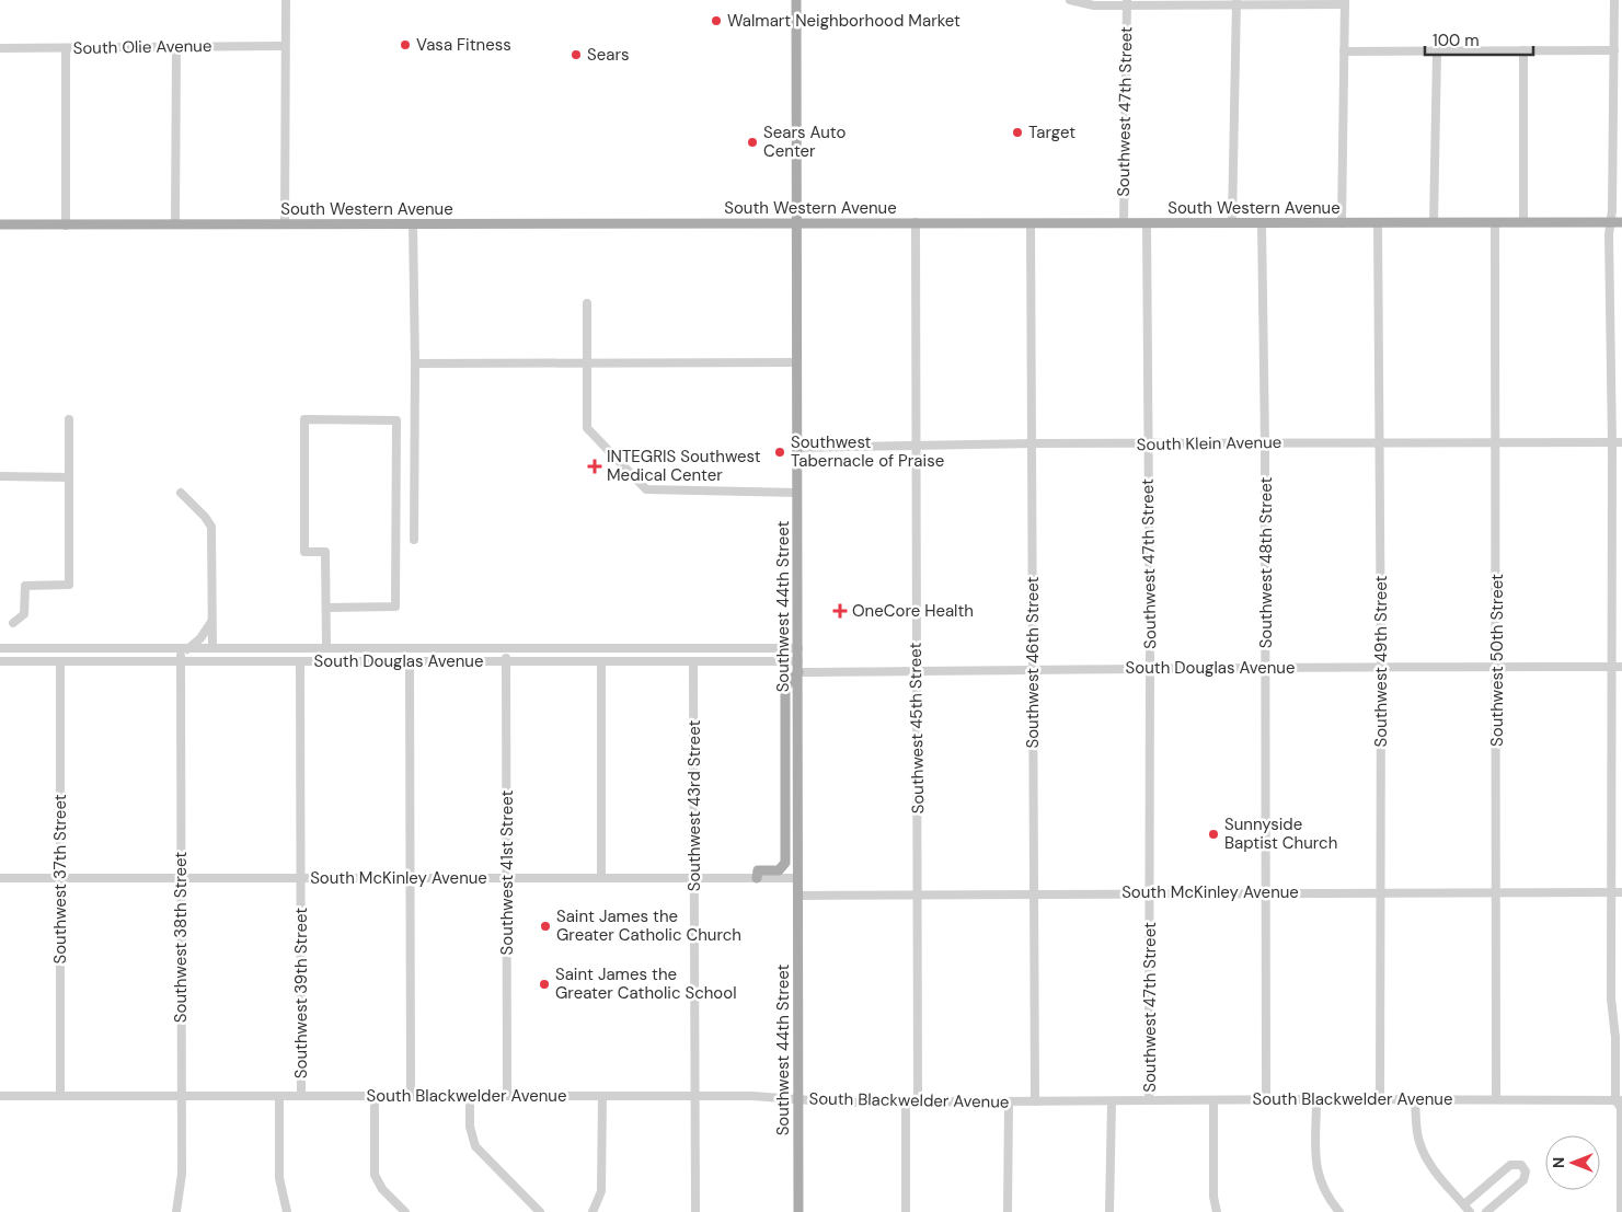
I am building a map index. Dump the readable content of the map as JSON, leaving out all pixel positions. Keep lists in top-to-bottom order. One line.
{"streets":{"main road":["South Western Avenue","Southwest 44th Street"],"street":["South Olie Avenue","Southwest 47th Street","South Klein Avenue","Southwest 48th Street","Southwest 50th Street","South Douglas Avenue","Southwest 49th Street","Southwest 46th Street","Southwest 45th Street","Southwest 43rd Street","Southwest 41st Street","South McKinley Avenue","Southwest 37th Street","Southwest 38th Street","Southwest 39th Street","South Blackwelder Avenue"]},"crossings":[["Southwest 47th Street","South Western Avenue"],["Southwest 47th Street","South Klein Avenue"],["Southwest 47th Street","South Douglas Avenue"],["Southwest 47th Street","South McKinley Avenue"],["Southwest 47th Street","South Blackwelder Avenue"],["South Western Avenue","Southwest 48th Street"],["South Western Avenue","Southwest 44th Street"],["South Western Avenue","Southwest 50th Street"],["South Western Avenue","Southwest 49th Street"],["South Western Avenue","Southwest 46th Street"],["South Western Avenue","Southwest 45th Street"],["South Klein Avenue","Southwest 48th Street"],["South Klein Avenue","Southwest 44th Street"],["South Klein Avenue","Southwest 50th Street"],["South Klein Avenue","Southwest 49th Street"],["South Klein Avenue","Southwest 46th Street"],["South Klein Avenue","Southwest 45th Street"],["Southwest 48th Street","South Douglas Avenue"],["Southwest 48th Street","South McKinley Avenue"],["Southwest 48th Street","South Blackwelder Avenue"],["Southwest 44th Street","South Douglas Avenue"],["Southwest 44th Street","South McKinley Avenue"],["Southwest 44th Street","South Blackwelder Avenue"],["Southwest 50th Street","South Douglas Avenue"],["Southwest 50th Street","South McKinley Avenue"],["Southwest 50th Street","South Blackwelder Avenue"],["South Douglas Avenue","Southwest 49th Street"],["South Douglas Avenue","Southwest 46th Street"],["South Douglas Avenue","Southwest 45th Street"],["South Douglas Avenue","Southwest 43rd Street"],["South Douglas Avenue","Southwest 41st Street"],["South Douglas Avenue","Southwest 37th Street"],["South Douglas Avenue","Southwest 38th Street"],["South Douglas Avenue","Southwest 39th Street"],["Southwest 49th Street","South McKinley Avenue"],["Southwest 49th Street","South Blackwelder Avenue"],["Southwest 46th Street","South McKinley Avenue"],["Southwest 46th Street","South Blackwelder Avenue"],["Southwest 45th Street","South McKinley Avenue"],["Southwest 45th Street","South Blackwelder Avenue"],["Southwest 43rd Street","South McKinley Avenue"],["Southwest 43rd Street","South Blackwelder Avenue"],["Southwest 41st Street","South McKinley Avenue"],["Southwest 41st Street","South Blackwelder Avenue"],["South McKinley Avenue","Southwest 37th Street"],["South McKinley Avenue","Southwest 38th Street"],["South McKinley Avenue","Southwest 39th Street"],["Southwest 37th Street","South Blackwelder Avenue"],["Southwest 38th Street","South Blackwelder Avenue"],["Southwest 39th Street","South Blackwelder Avenue"]],"places":{"other":["Walmart Neighborhood Market","Vasa Fitness","Sears","Target","Sears Auto Center","Southwest Tabernacle of Praise","Sunnyside Baptist Church","Saint James the Greater Catholic Church","Saint James the Greater Catholic School"],"health":["INTEGRIS Southwest Medical Center","OneCore Health"]},"scale_bar":"100 m","north":"left"}
